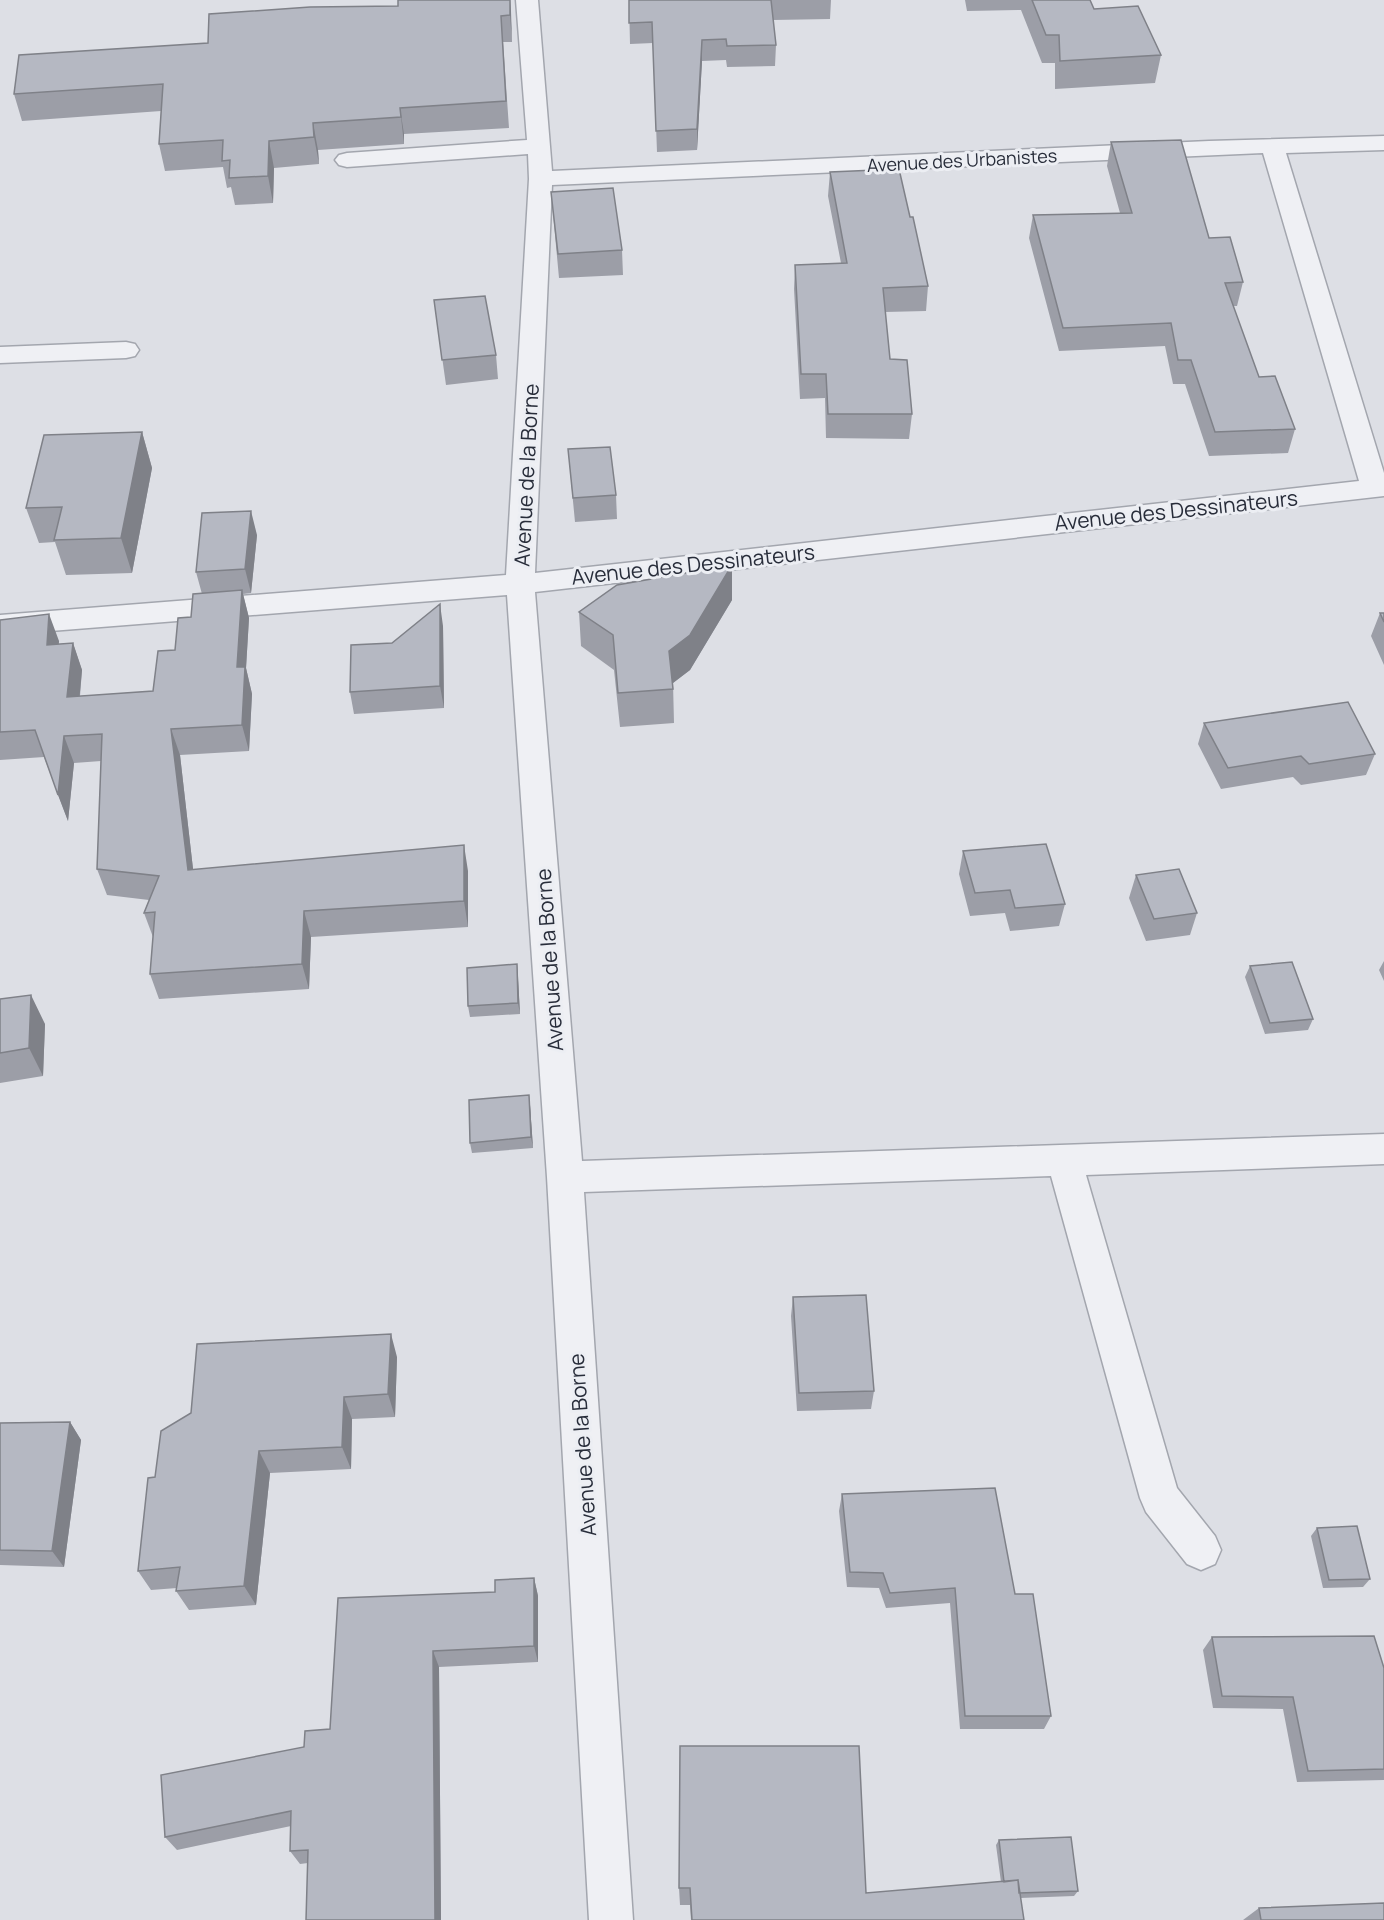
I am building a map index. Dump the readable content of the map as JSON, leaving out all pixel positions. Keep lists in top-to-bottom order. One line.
{"streets":{"street":["Avenue des Urbanistes","Avenue de la Borne","Avenue des Dessinateurs"]},"crossings":[["Avenue des Urbanistes","Avenue de la Borne"],["Avenue de la Borne","Avenue des Dessinateurs"]]}
